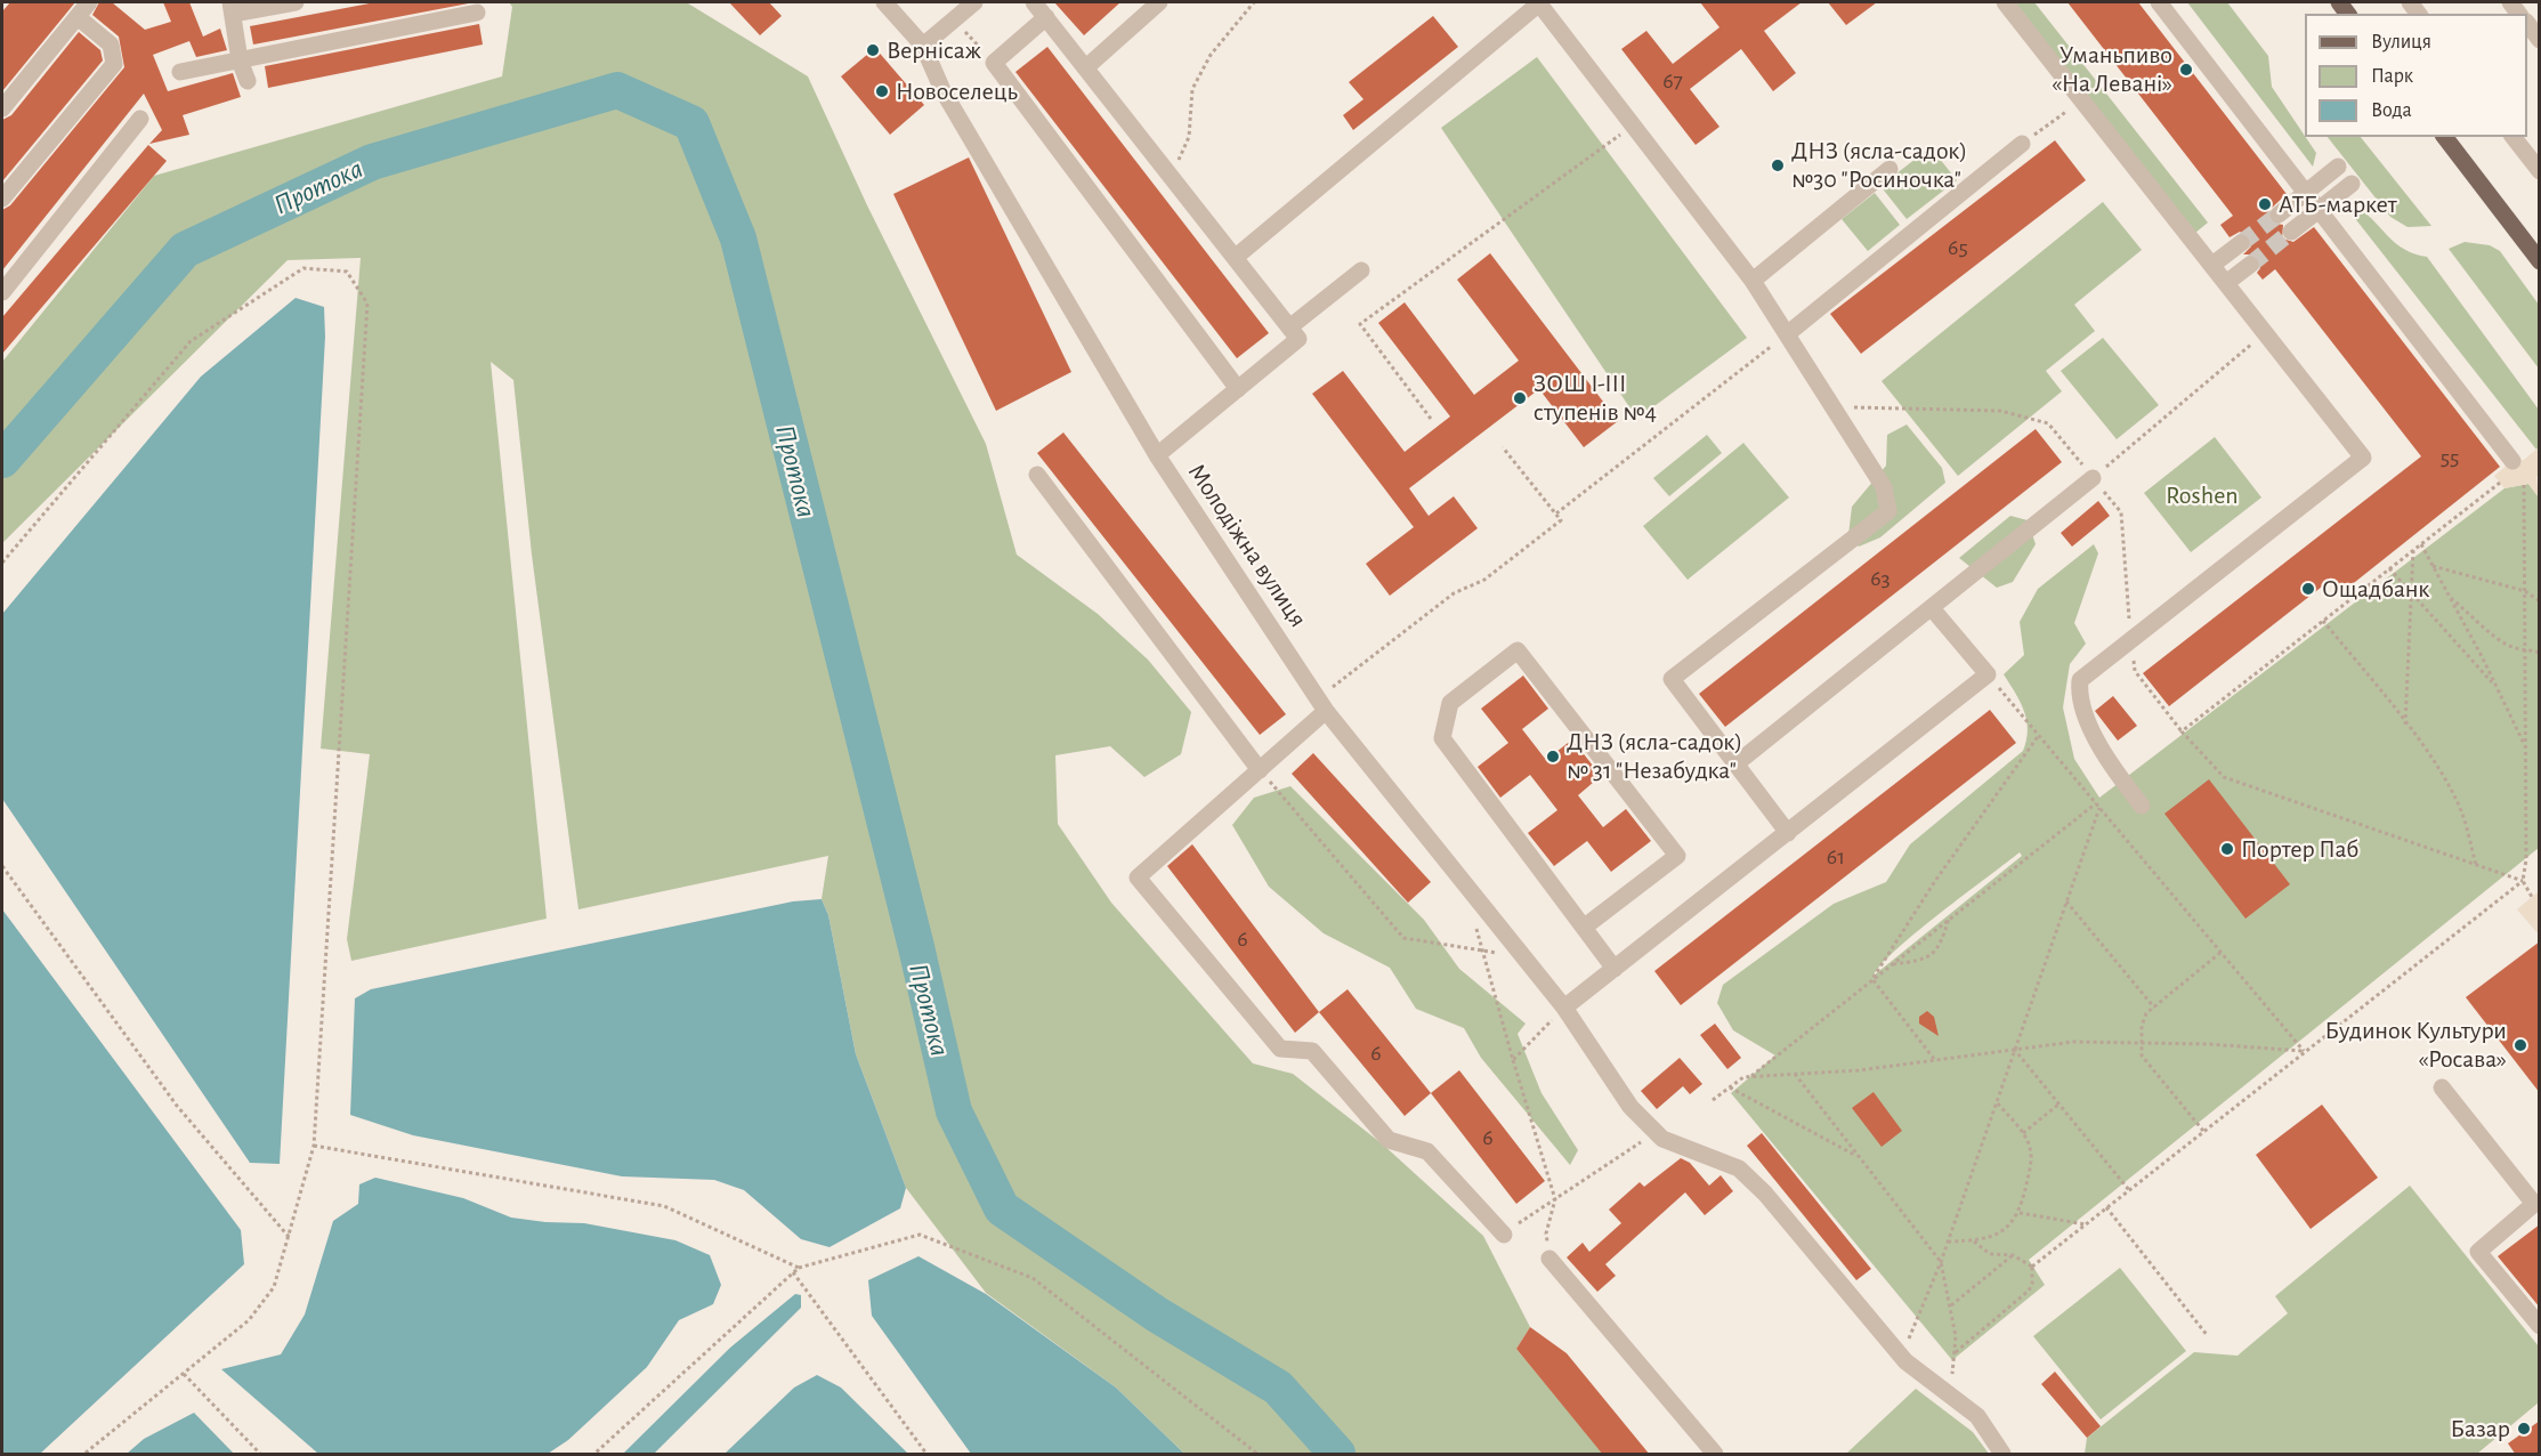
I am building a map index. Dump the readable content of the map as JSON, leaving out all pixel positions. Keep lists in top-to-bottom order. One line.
{"streets":{"street":["Молодіжна вулиця"]},"water":["Протока"],"parks":["Roshen"],"places":["Вернісаж","Уманьпиво «На Левані»","Новоселець","ДНЗ (ясла-садок) №30 \"Росиночка\"","АТБ-маркет","ЗОШ І-ІІІ ступенів №4","Ощадбанк","ДНЗ (ясла-садок) № 31 \"Незабудка\"","Портер Паб","Будинок Культури «Росава»","Базар"],"house_numbers":["67","65","55","63","61","6","6","6"],"legend":["Вулиця","Парк","Вода"]}
